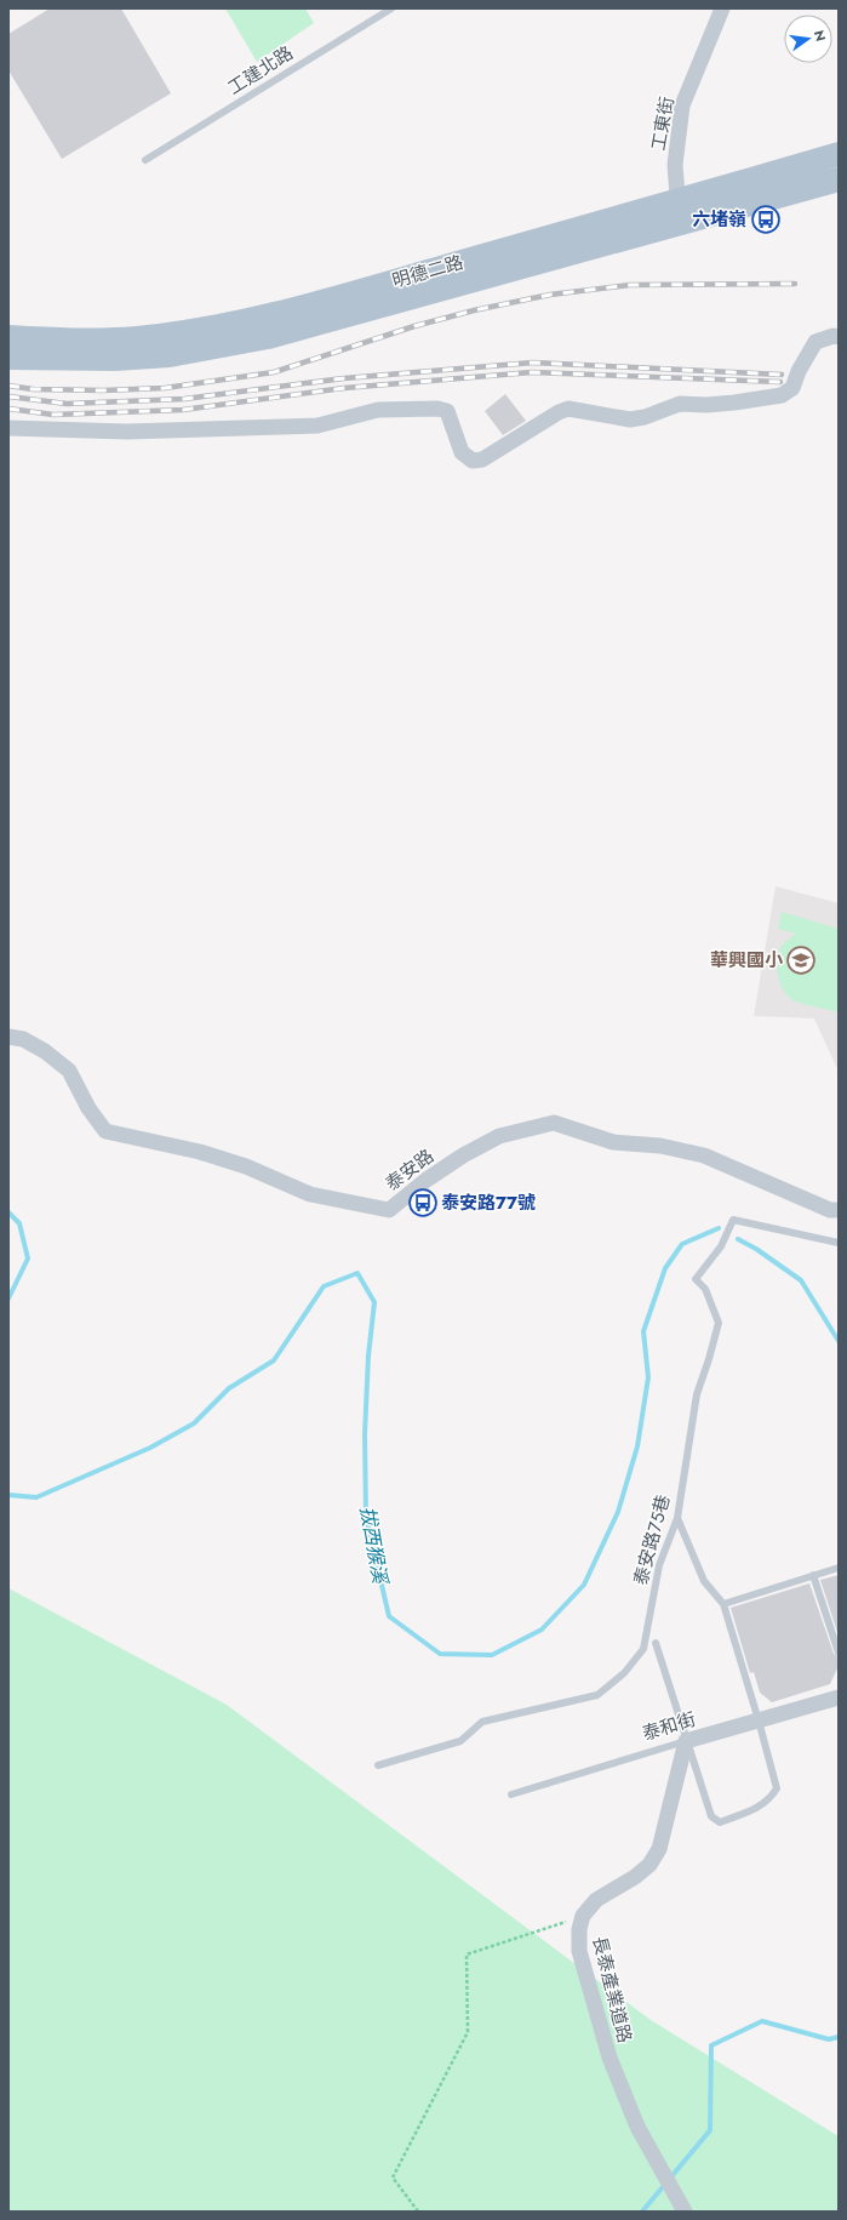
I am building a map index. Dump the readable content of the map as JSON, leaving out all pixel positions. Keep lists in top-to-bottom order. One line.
{"streets":{"main road":["明德二路"],"street":["工東街","泰安路","泰和街","長泰產業道路"],"lane":["工建北路","泰安路75巷"]},"crossings":[["工東街","明德二路"],["泰和街","長泰產業道路"]],"water":["拔西猴溪"],"places":{"bus stop":["六堵嶺","泰安路77號"],"school or university":["華興國小"]},"north":"right"}
